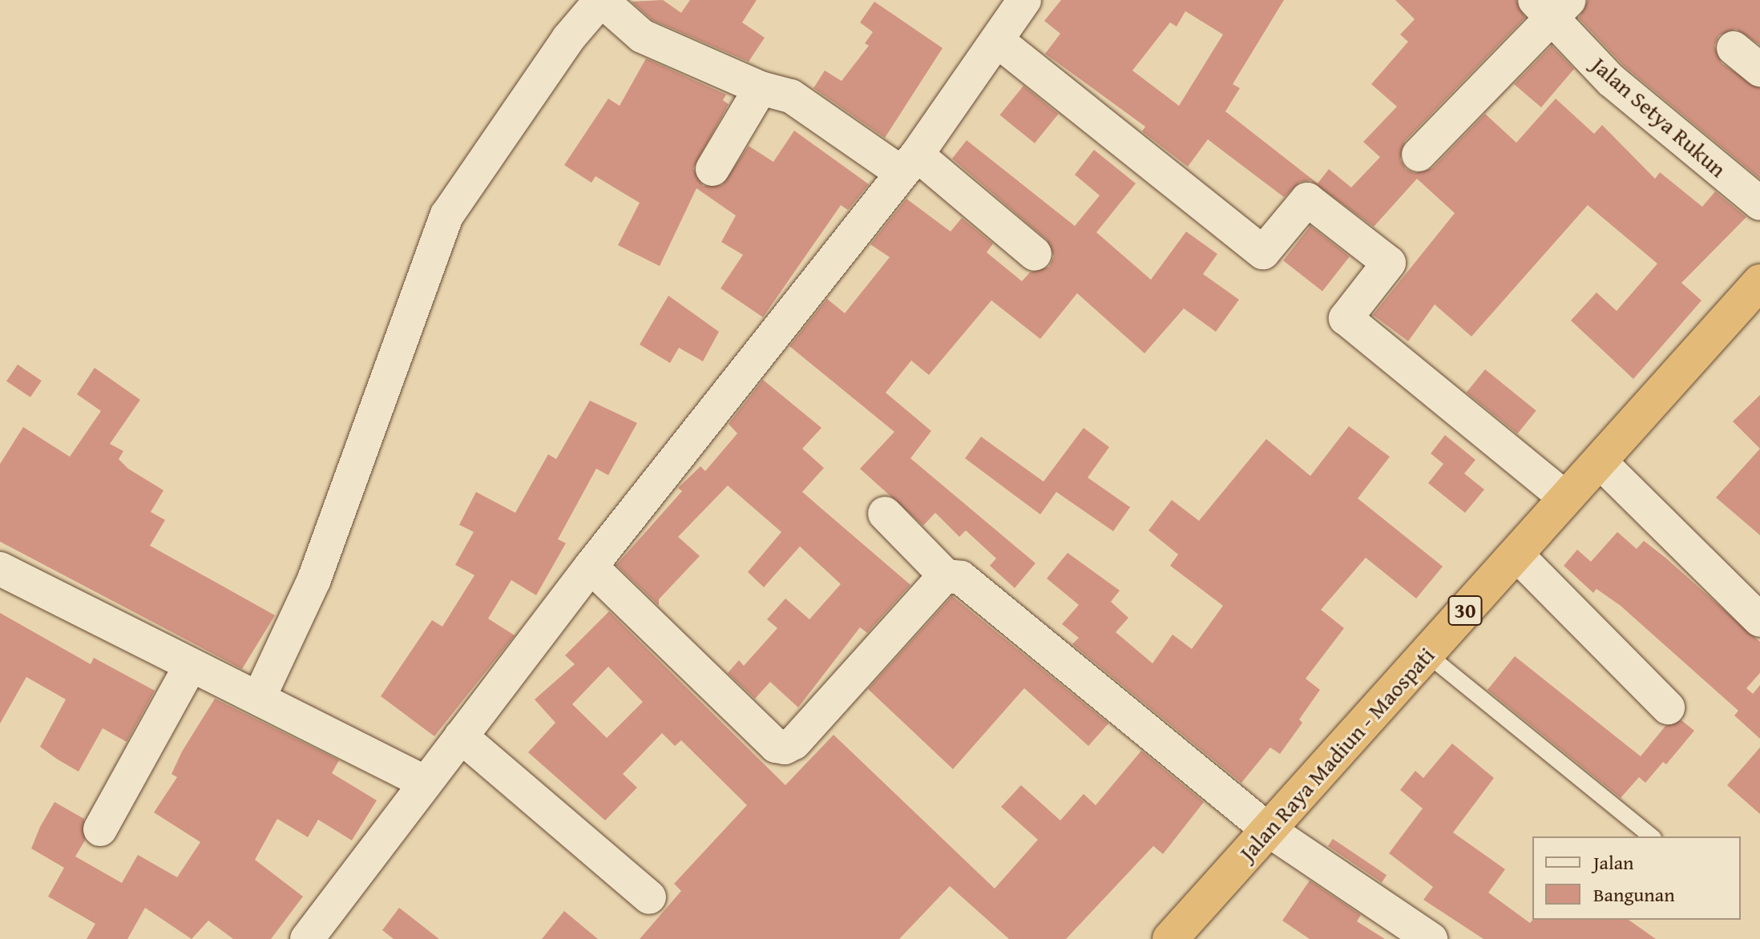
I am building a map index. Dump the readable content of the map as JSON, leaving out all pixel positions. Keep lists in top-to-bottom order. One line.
{"streets":{"highway":["30","Jalan Raya Madiun - Maospati"],"street":["Jalan Setya Rukun"]},"legend":["Jalan","Bangunan"]}
